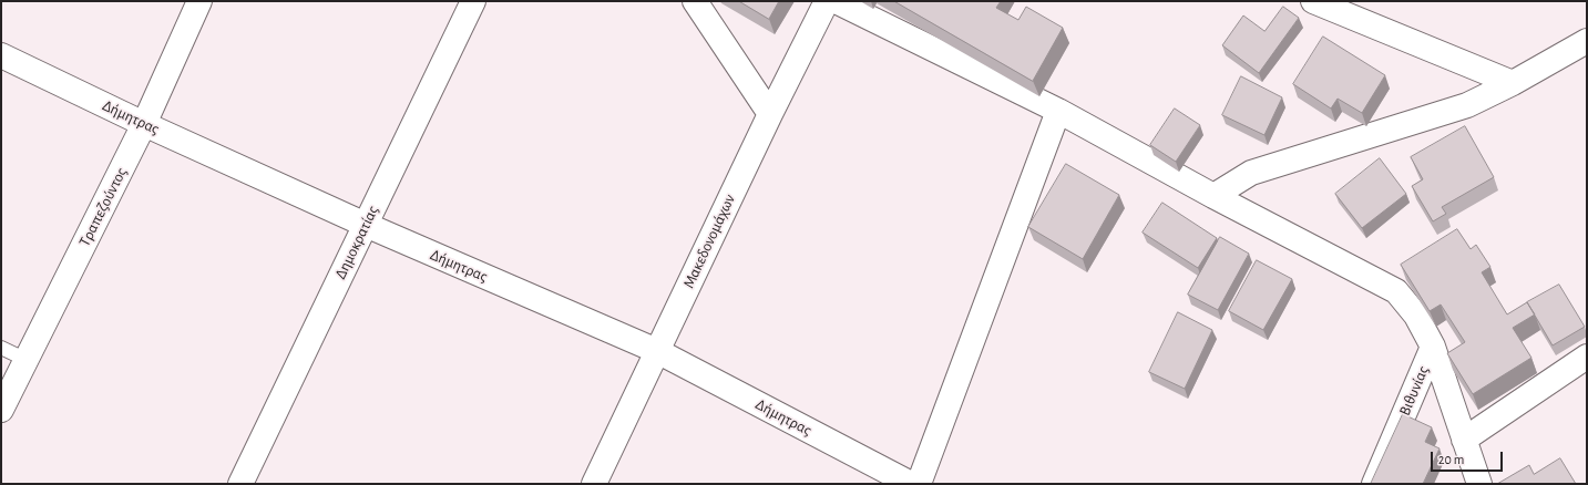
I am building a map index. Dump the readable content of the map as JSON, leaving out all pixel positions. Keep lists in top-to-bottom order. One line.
{"streets":{"street":["Δήμητρας","Τραπεζούντος","Μακεδονομάχων","Δημοκρατίας","Βιθυνίας"]},"crossings":[["Δήμητρας","Τραπεζούντος"],["Δήμητρας","Μακεδονομάχων"],["Δήμητρας","Δημοκρατίας"]],"scale_bar":"20 m"}
